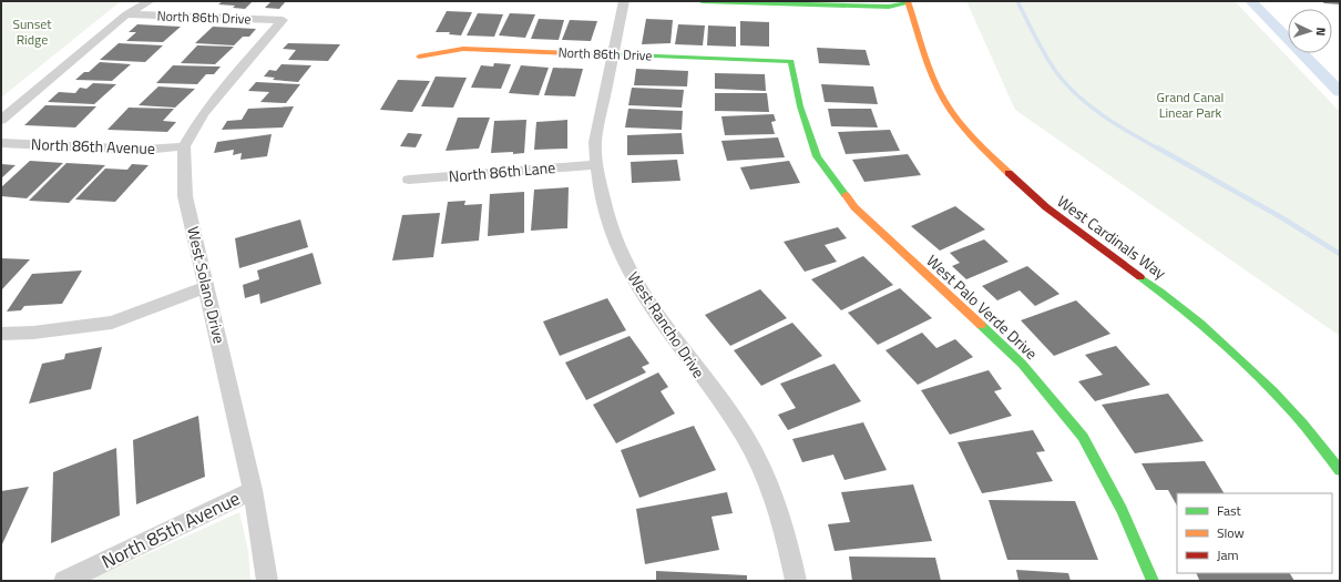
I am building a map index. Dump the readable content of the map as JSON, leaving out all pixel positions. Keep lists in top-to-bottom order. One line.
{"streets":{"street":["North 86th Drive","North 86th Avenue","North 86th Lane","West Cardinals Way","West Solano Drive","West Palo Verde Drive","West Rancho Drive","North 85th Avenue"]},"crossings":[["North 86th Drive","North 86th Avenue"],["North 86th Drive","West Solano Drive"],["North 86th Drive","West Palo Verde Drive"],["North 86th Drive","West Rancho Drive"],["North 86th Avenue","West Solano Drive"],["North 86th Lane","West Rancho Drive"],["West Solano Drive","North 85th Avenue"]],"parks":["Sunset Ridge","Grand Canal Linear Park"],"legend":["Fast","Slow","Jam"],"north":"right"}
